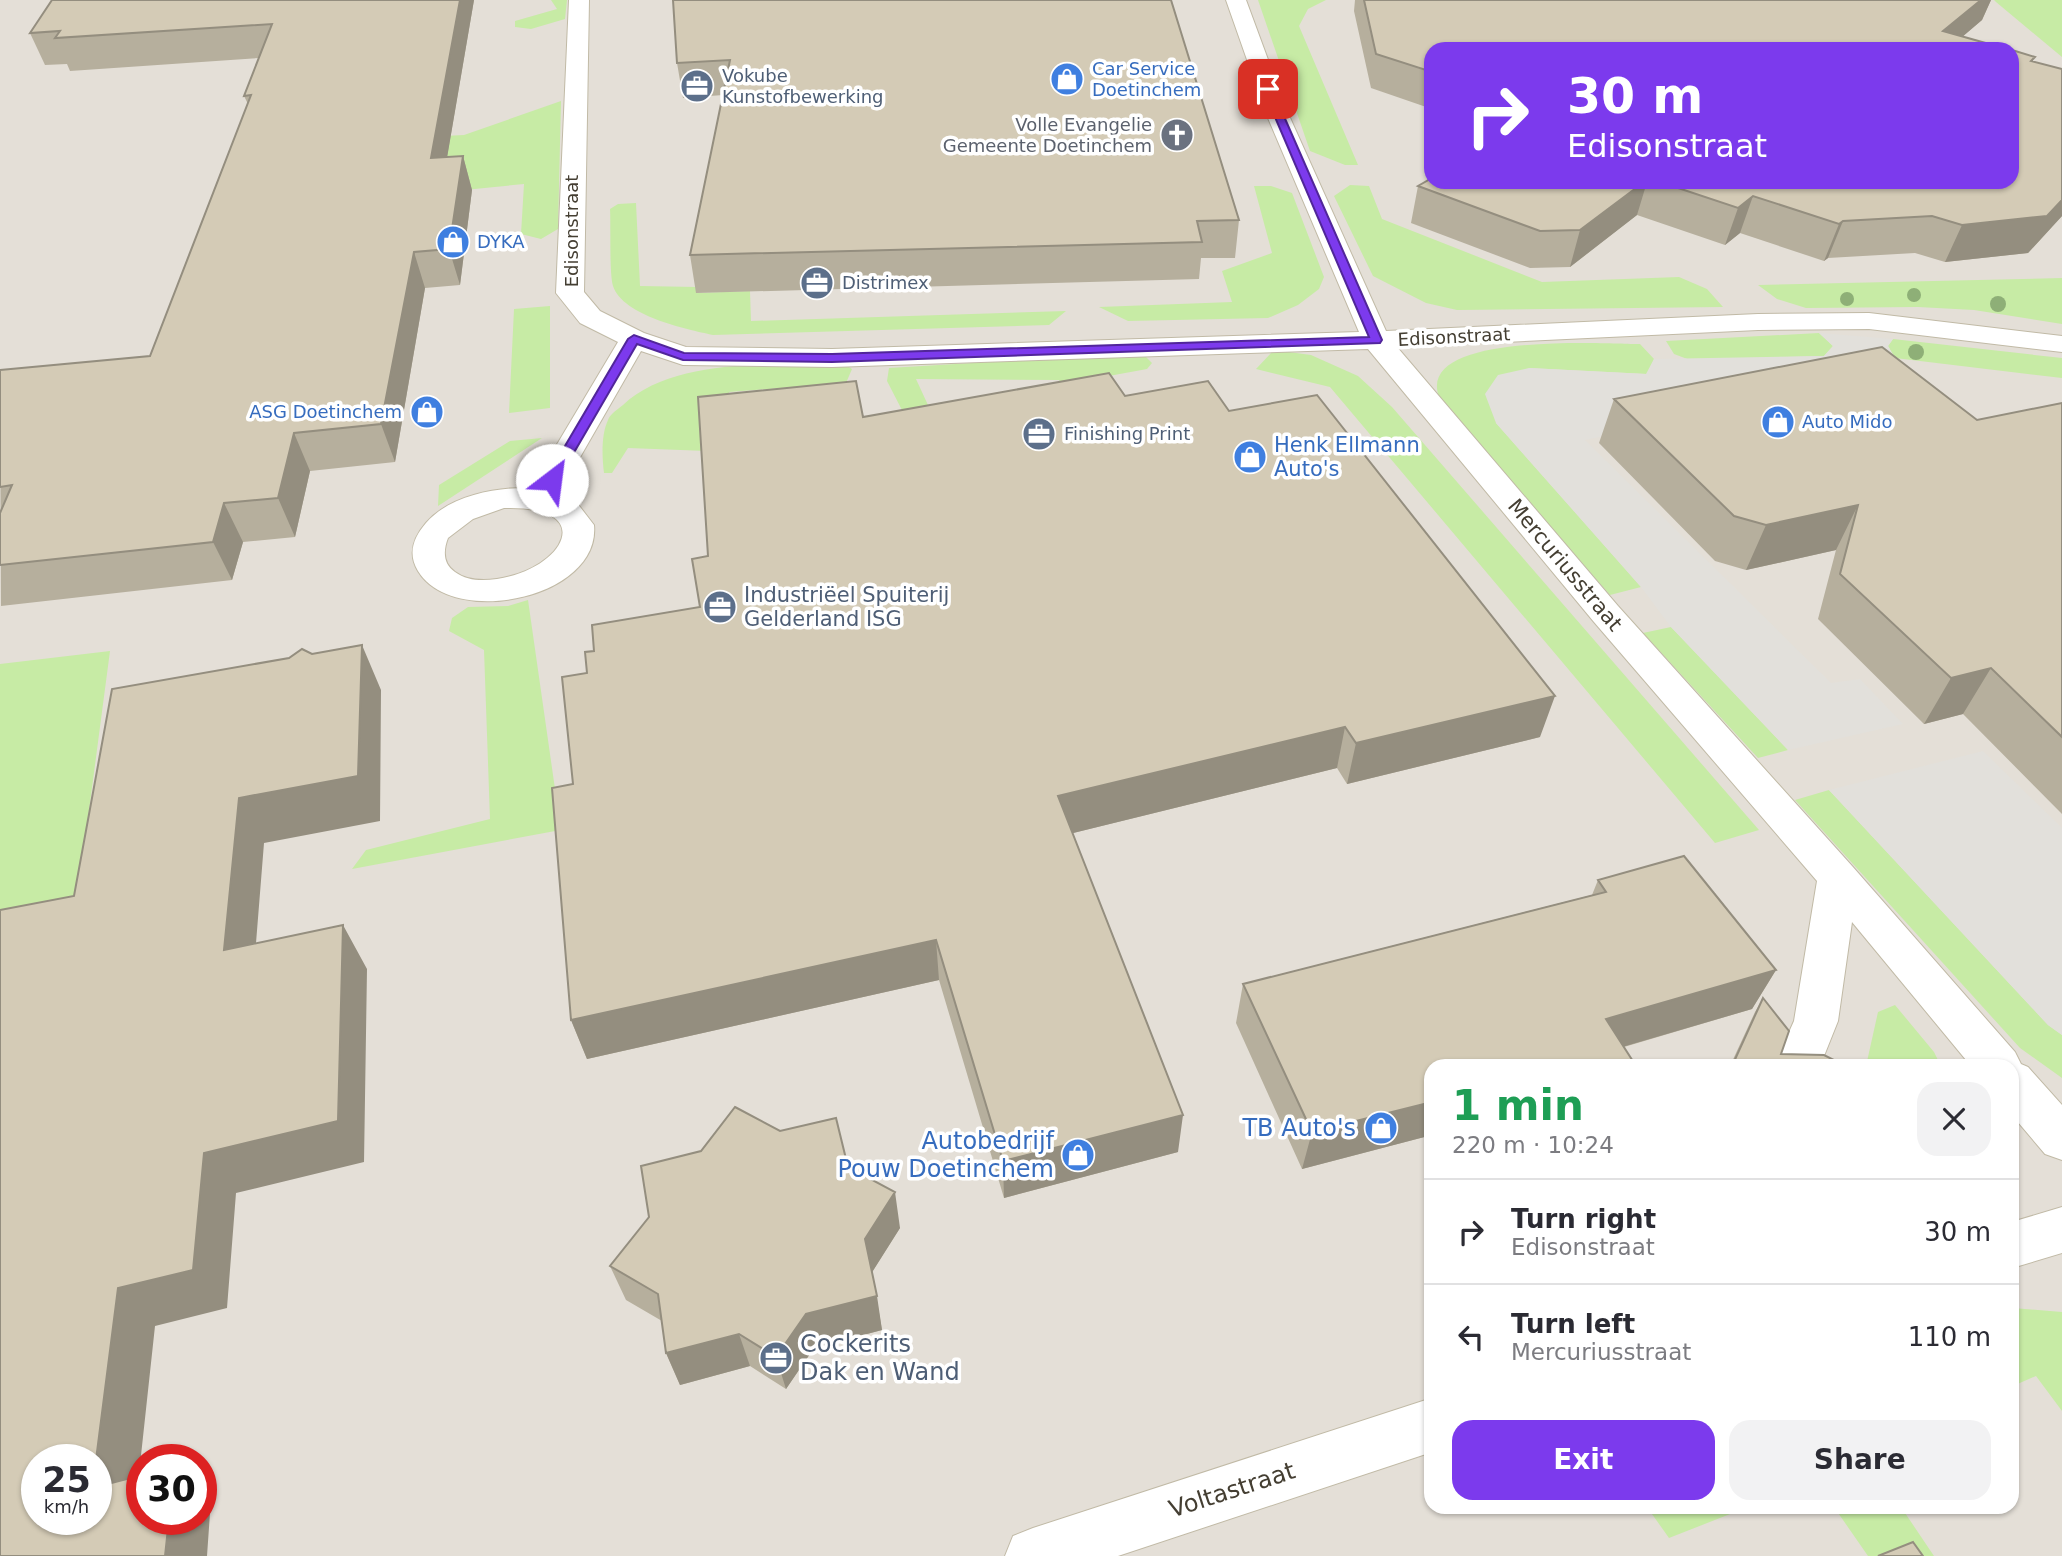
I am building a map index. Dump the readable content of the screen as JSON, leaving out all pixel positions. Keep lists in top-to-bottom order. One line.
{"streets":{"street":["Edisonstraat","Mercuriusstraat","Voltastraat"]},"crossings":[["Edisonstraat","Mercuriusstraat"]],"places":{"shop":["Car Service Doetinchem","DYKA","ASG Doetinchem","Auto Mido","Henk Ellmann Auto's","TB Auto's","Autobedrijf Pouw Doetinchem"],"office":["Vokube Kunstofbewerking","Distrimex","Finishing Print","Industriëel Spuiterij Gelderland ISG","Cockerits Dak en Wand"],"church":["Volle Evangelie Gemeente Doetinchem"]},"page":{"turn":["30 m","Edisonstraat"],"heading":["1 min","220 m · 10:24"],"list":[{"name":"Turn right","note":"Edisonstraat","value":"30 m"},{"name":"Turn left","note":"Mercuriusstraat","value":"110 m"}],"buttons":["Exit","Share"],"speed":"25 km/h","limit":"30"}}
